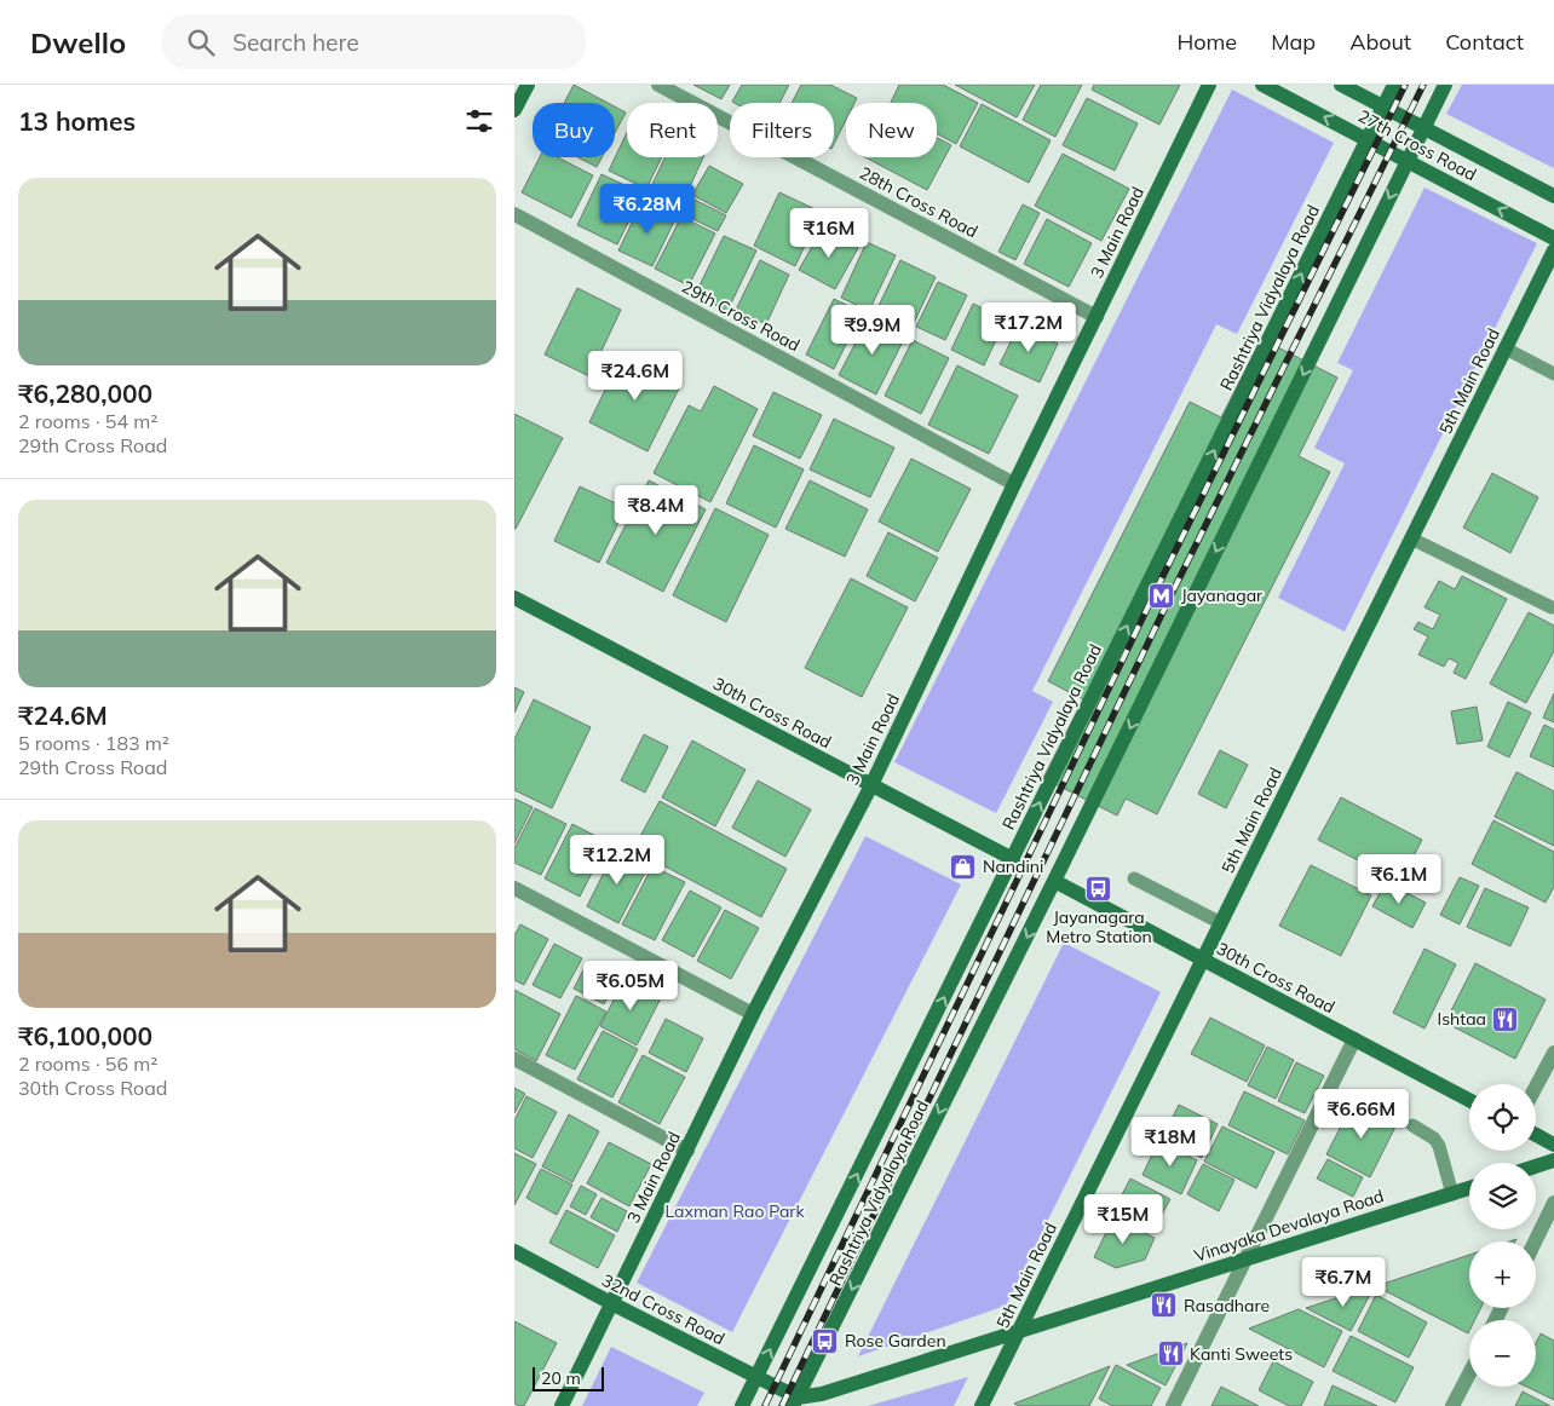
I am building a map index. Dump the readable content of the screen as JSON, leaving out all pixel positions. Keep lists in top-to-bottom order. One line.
{"streets":{"street":["27th Cross Road","28th Cross Road","3 Main Road","Rashtriya Vidyalaya Road","29th Cross Road","5th Main Road","30th Cross Road","Vinayaka Devalaya Road","32nd Cross Road"]},"crossings":[["27th Cross Road","Rashtriya Vidyalaya Road"],["28th Cross Road","3 Main Road"],["3 Main Road","29th Cross Road"],["3 Main Road","30th Cross Road"],["3 Main Road","32nd Cross Road"],["Rashtriya Vidyalaya Road","30th Cross Road"],["Rashtriya Vidyalaya Road","Vinayaka Devalaya Road"],["Rashtriya Vidyalaya Road","32nd Cross Road"],["5th Main Road","30th Cross Road"],["5th Main Road","Vinayaka Devalaya Road"],["Vinayaka Devalaya Road","32nd Cross Road"]],"parks":["Laxman Rao Park"],"places":{"metro station":["Jayanagar"],"shop":["Nandini"],"bus stop":["Jayanagara Metro Station","Rose Garden"],"restaurant":["Ishtaa","Rasadhare","Kanti Sweets"]},"scale_bar":"20 m","page":{"header":"Dwello","search":"Search here","nav":["Home","Map","About","Contact"],"heading":"13 homes","chip":["Buy","Rent","Filters","New"],"list":[{"name":"₹6,280,000","note":"2 rooms · 54 m² · 29th Cross Road"},{"name":"₹24.6M","note":"5 rooms · 183 m² · 29th Cross Road"},{"name":"₹6,100,000","note":"2 rooms · 56 m² · 30th Cross Road"}],"price":["₹6.28M","₹16M","₹17.2M","₹9.9M","₹24.6M","₹8.4M","₹12.2M","₹6.1M","₹6.05M","₹6.66M","₹18M","₹15M","₹6.7M"],"map_buttons":["+","−"],"scale":"20 m"}}
